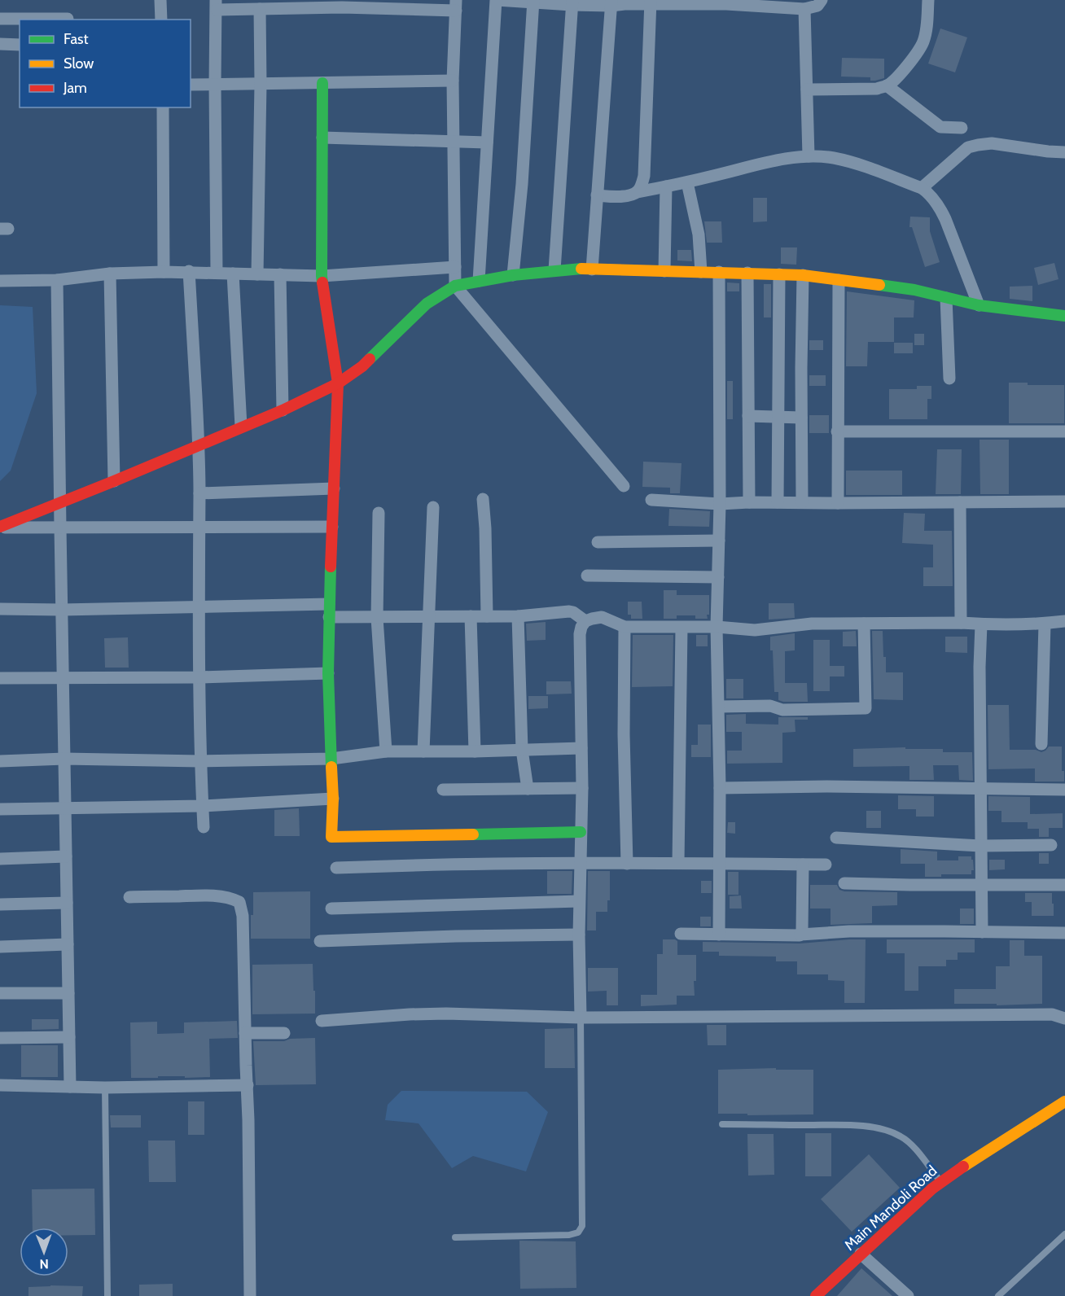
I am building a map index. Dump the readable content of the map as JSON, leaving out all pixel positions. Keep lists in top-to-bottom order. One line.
{"streets":{"street":["Main Mandoli Road"]},"legend":["Fast","Slow","Jam"],"north":"bottom"}
